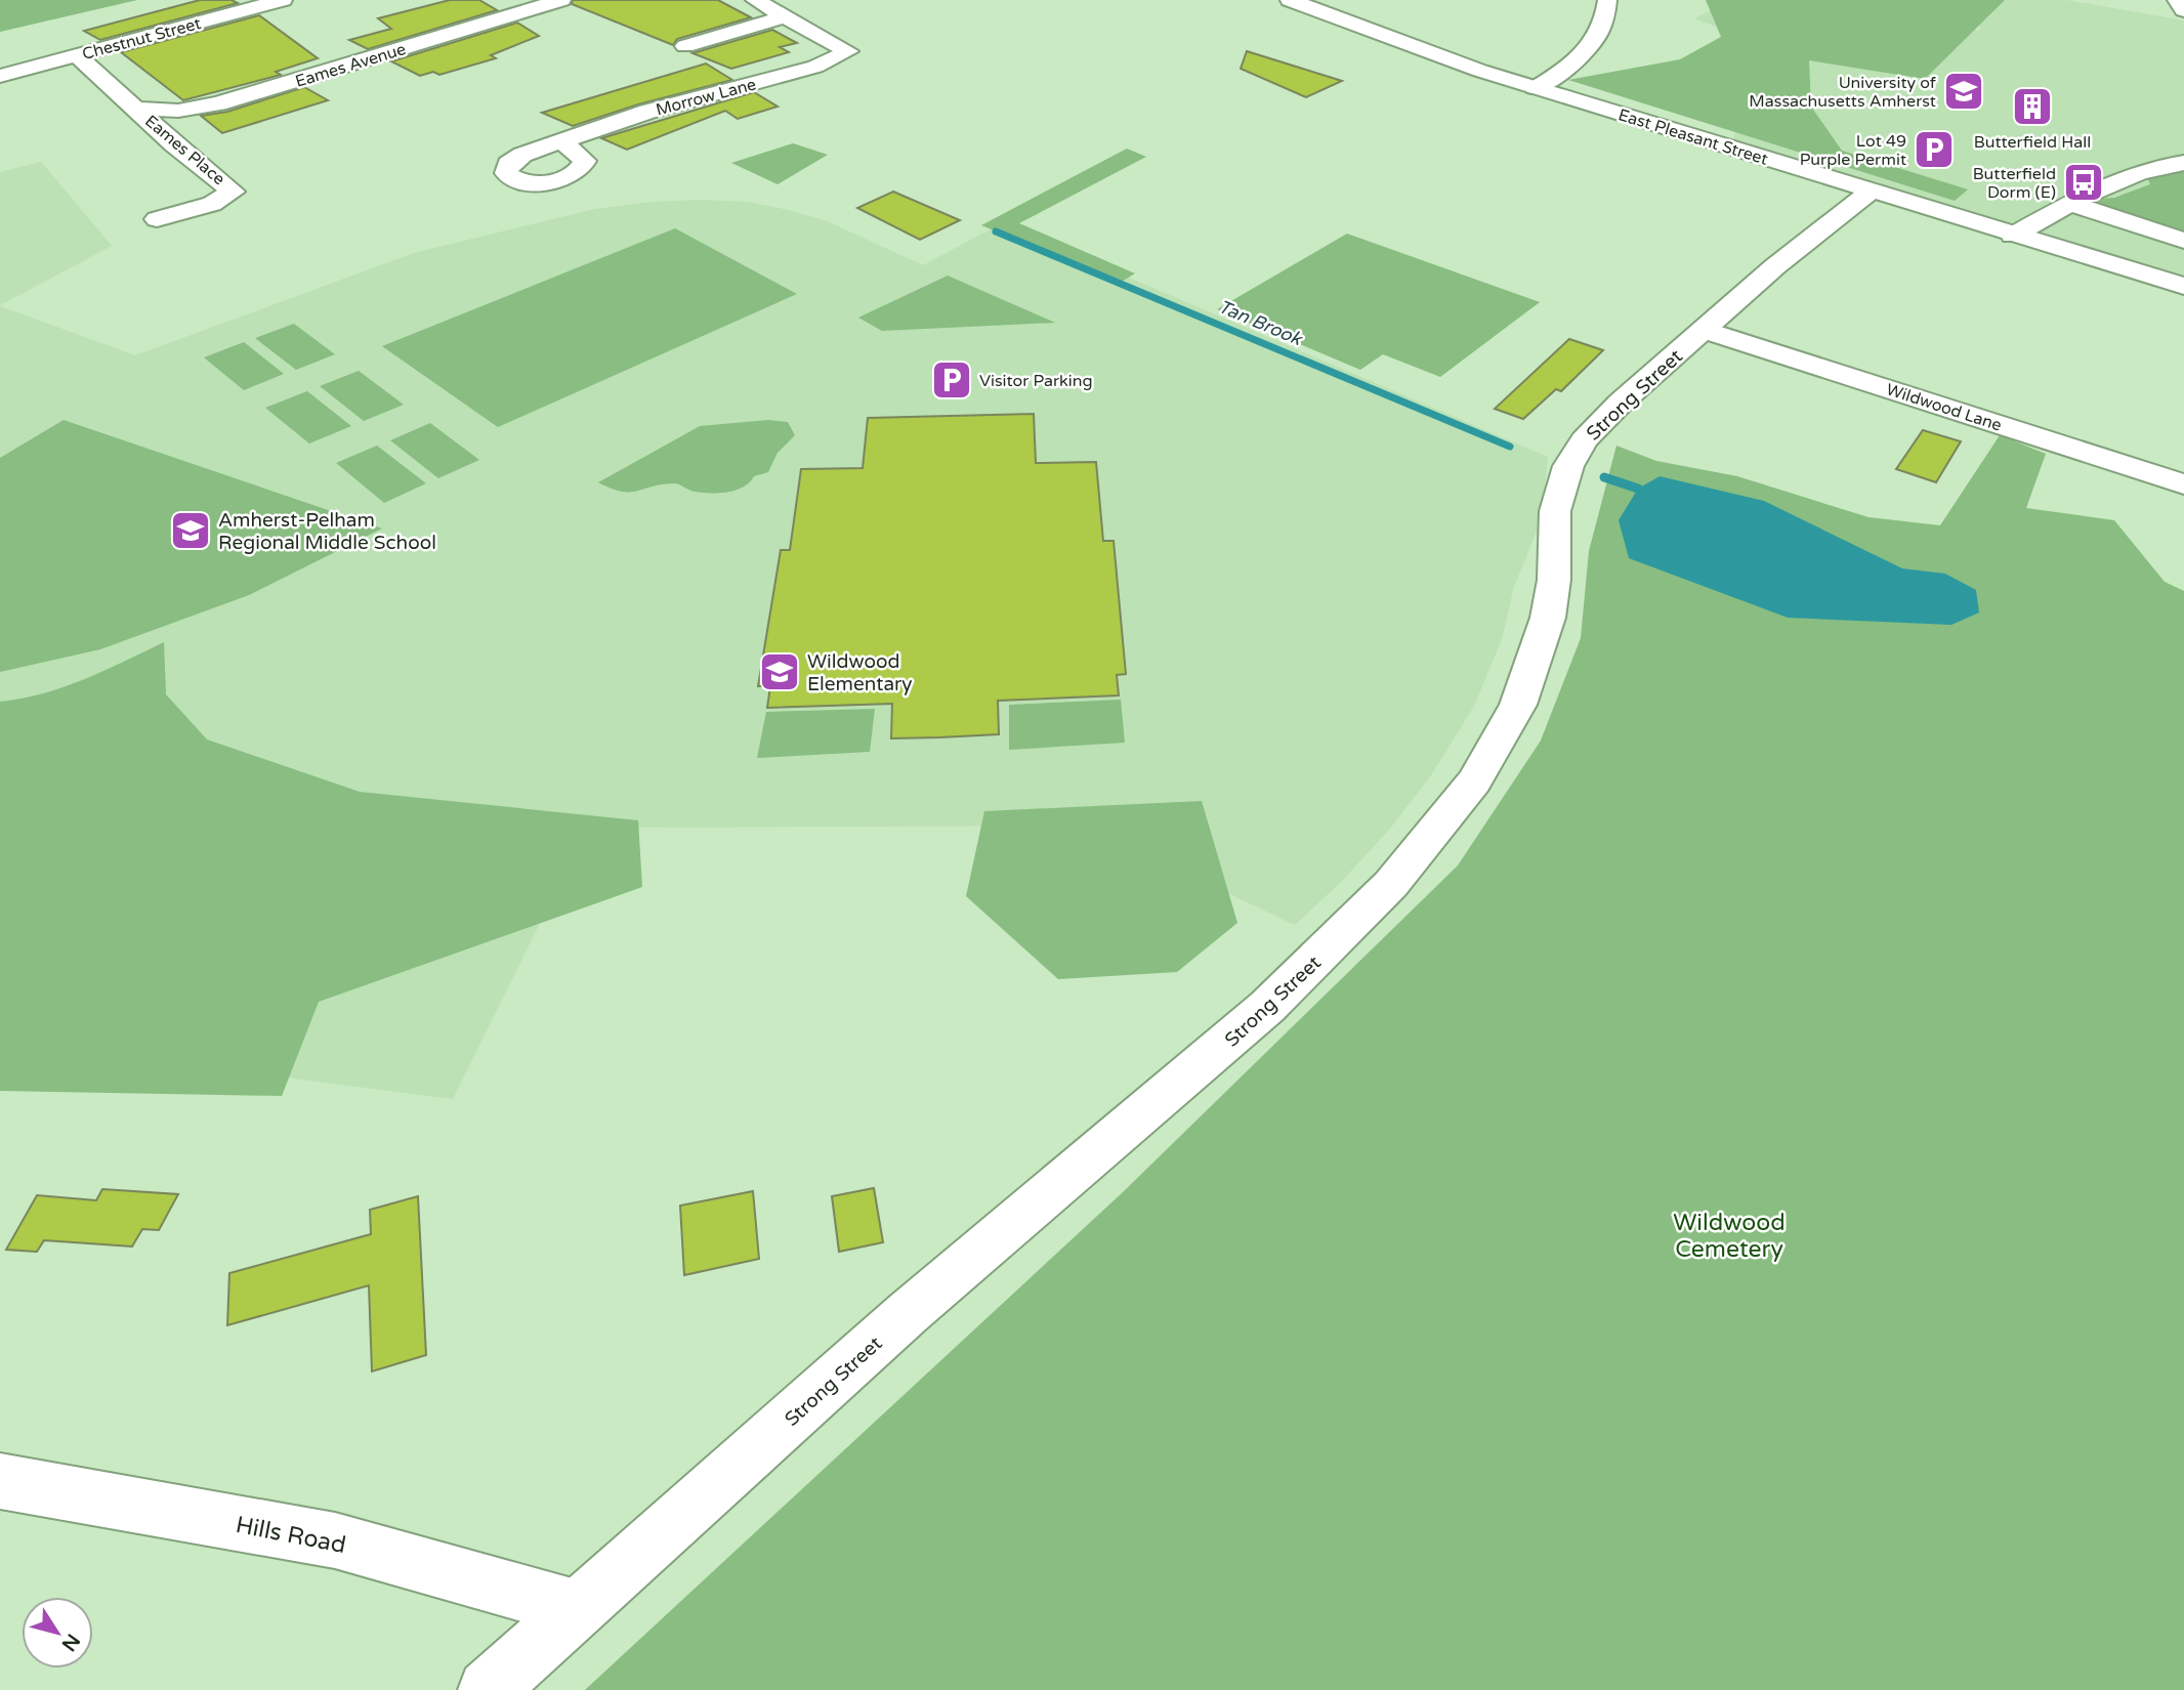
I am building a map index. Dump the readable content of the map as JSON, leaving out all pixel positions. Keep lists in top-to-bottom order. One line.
{"streets":{"street":["Chestnut Street","Eames Avenue","Morrow Lane","East Pleasant Street","Eames Place","Strong Street","Wildwood Lane","Hills Road"]},"crossings":[["Chestnut Street","Eames Place"],["Eames Avenue","Eames Place"],["East Pleasant Street","Strong Street"],["Strong Street","Wildwood Lane"],["Strong Street","Hills Road"]],"water":["Tan Brook"],"parks":["Wildwood Cemetery"],"places":{"school or university":["University of Massachusetts Amherst","Amherst-Pelham Regional Middle School","Wildwood Elementary"],"building":["Butterfield Hall"],"parking":["Lot 49 Purple Permit","Visitor Parking"],"bus stop":["Butterfield Dorm (E)"]},"north":"bottom right"}
